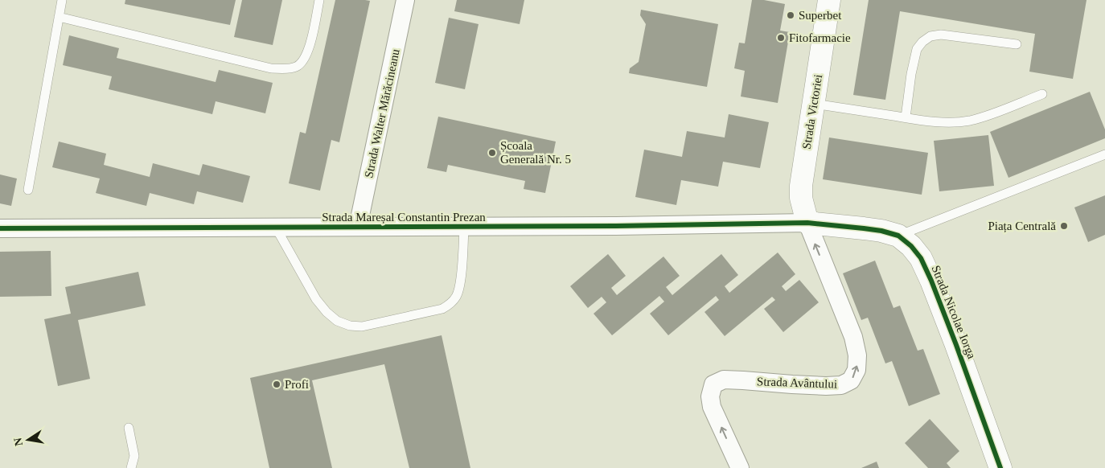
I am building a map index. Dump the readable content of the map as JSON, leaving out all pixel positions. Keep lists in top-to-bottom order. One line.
{"streets":{"street":["Strada Victoriei","Strada Walter Mărăcineanu","Strada Mareșal Constantin Prezan","Strada Nicolae Iorga","Strada Avântului"]},"crossings":[["Strada Victoriei","Strada Mareșal Constantin Prezan"],["Strada Victoriei","Strada Nicolae Iorga"],["Strada Victoriei","Strada Avântului"],["Strada Walter Mărăcineanu","Strada Mareșal Constantin Prezan"],["Strada Mareșal Constantin Prezan","Strada Nicolae Iorga"],["Strada Mareșal Constantin Prezan","Strada Avântului"],["Strada Nicolae Iorga","Strada Avântului"]],"places":["Superbet","Fitofarmacie","Școala Generală Nr. 5","Piața Centrală","Profi"],"north":"left"}
